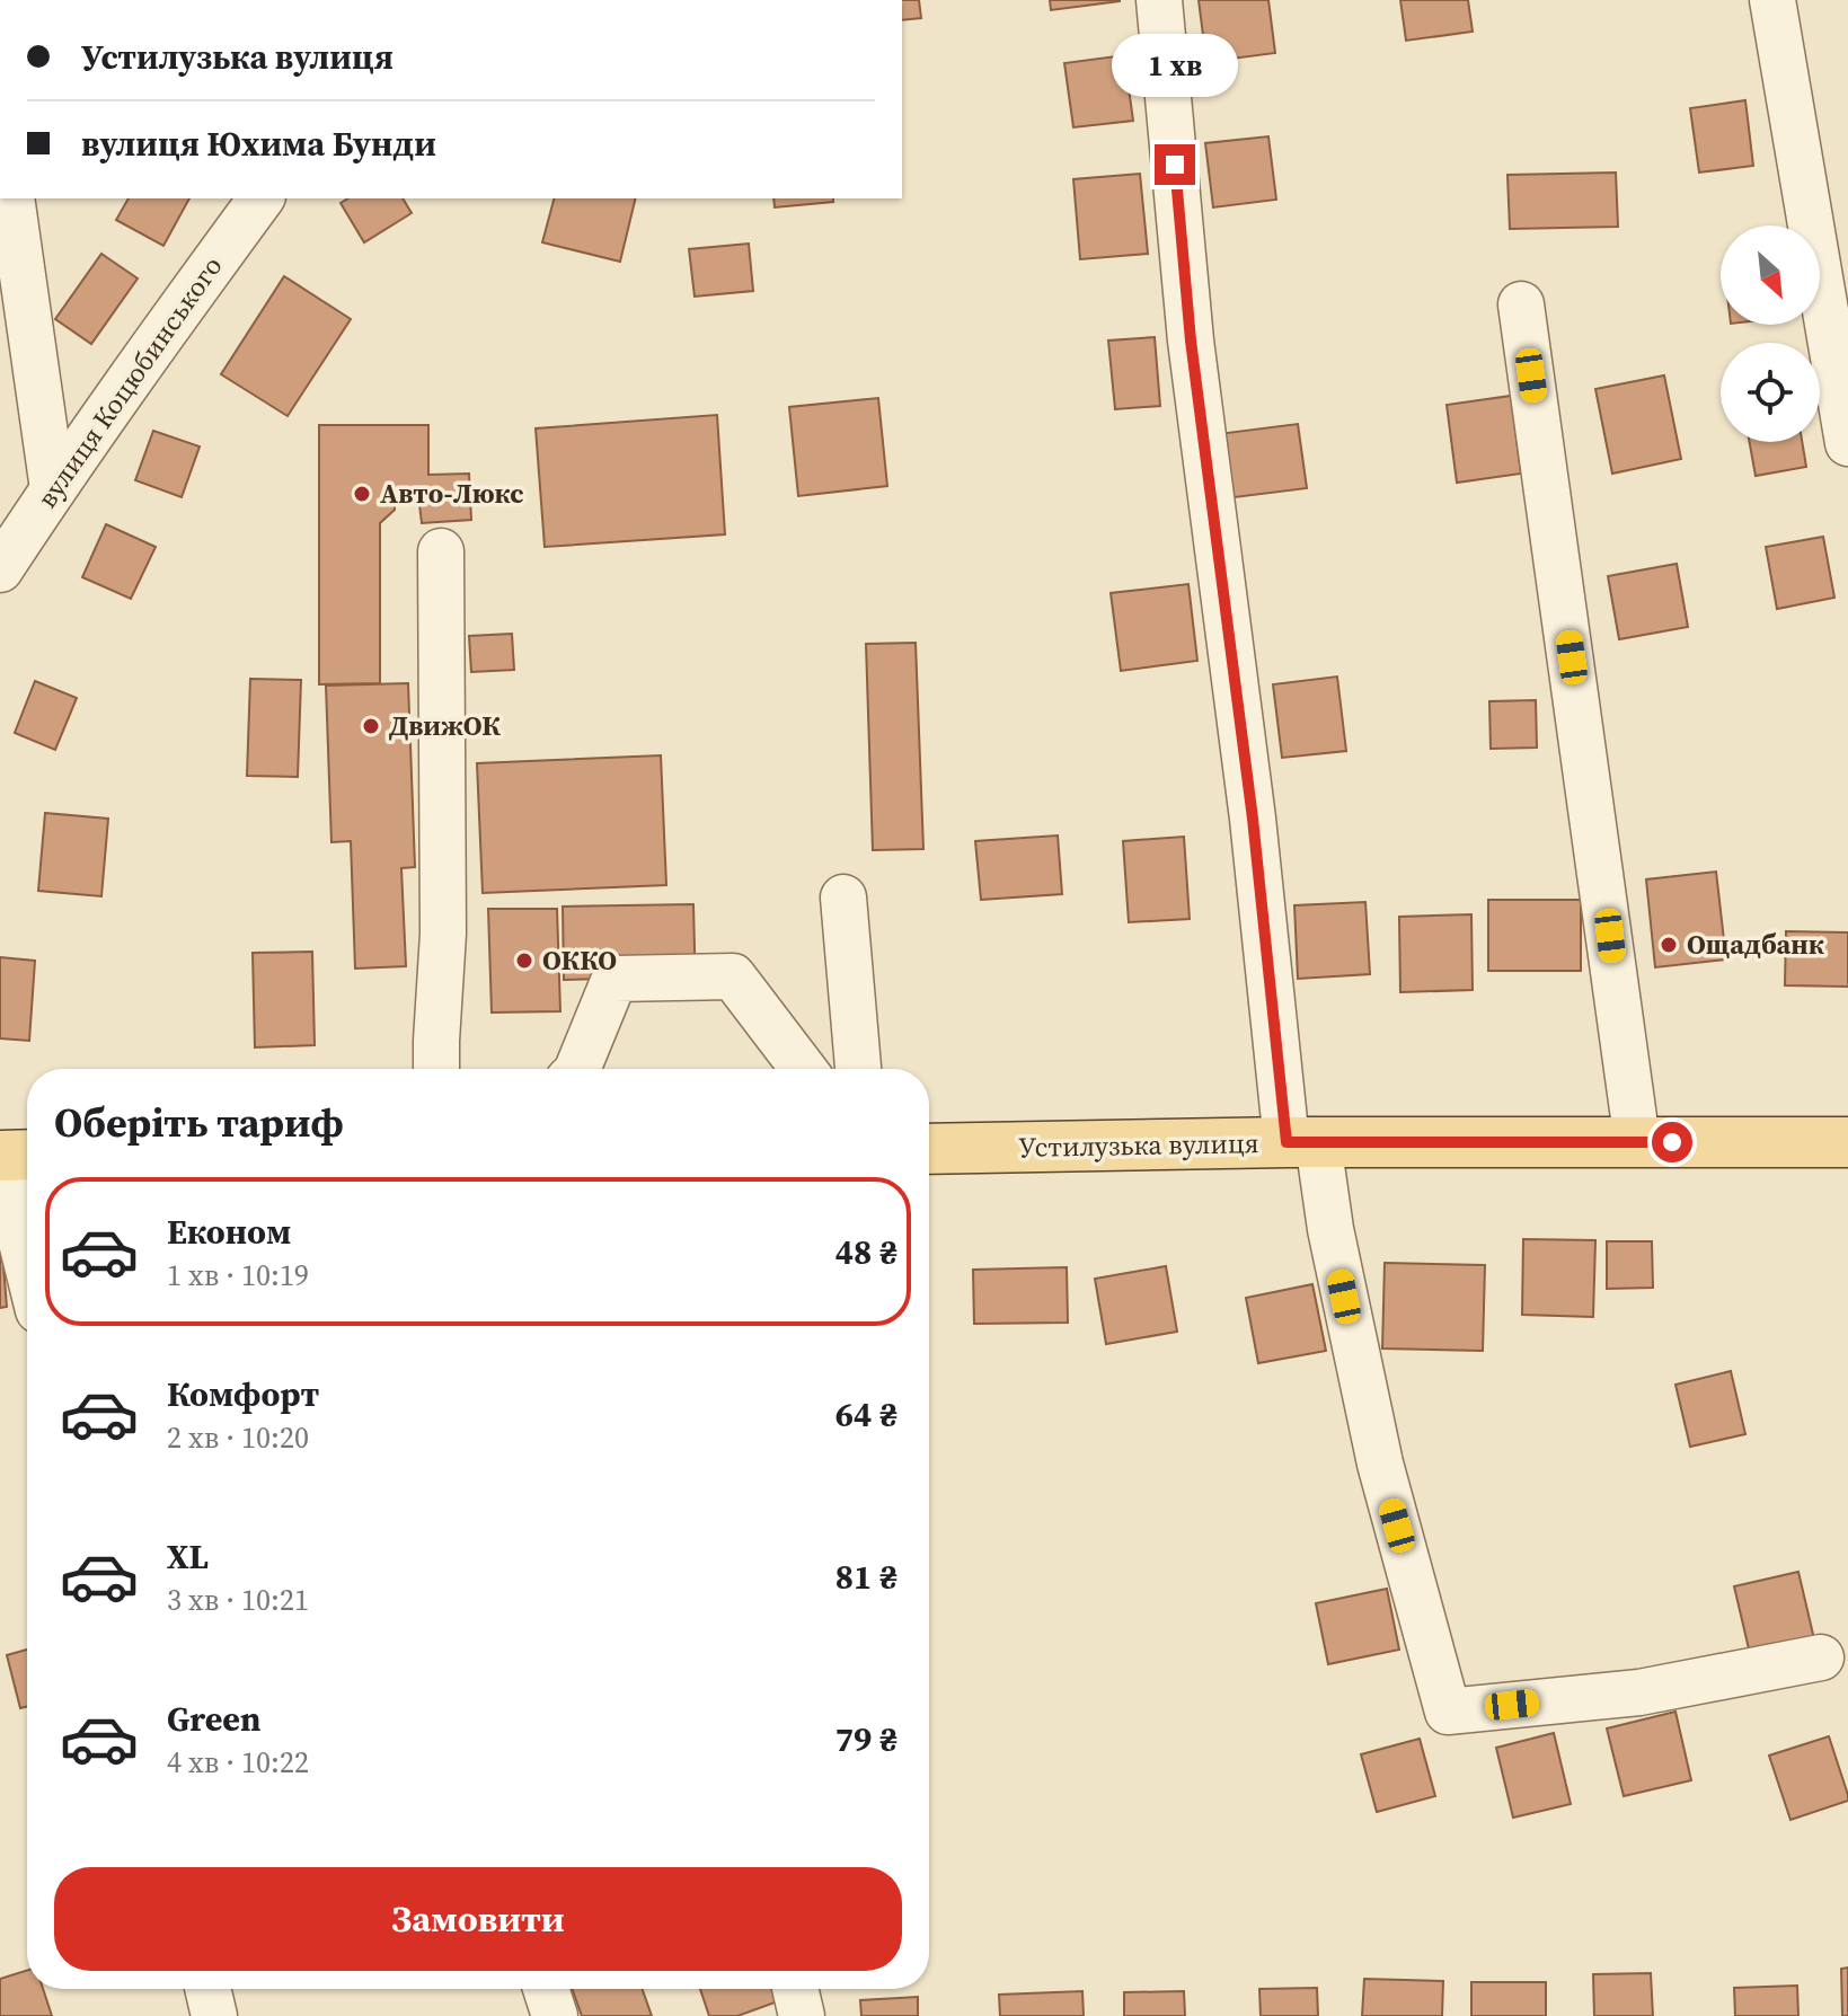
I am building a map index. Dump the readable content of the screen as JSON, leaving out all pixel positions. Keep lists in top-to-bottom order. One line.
{"streets":{"main road":["Устилузька вулиця"],"street":["вулиця Коцюбинського"]},"places":["Авто-Люкс","ДвижОК","Ощадбанк","ОККО"],"north":"bottom right","page":{"banner":["Устилузька вулиця","вулиця Юхима Бунди"],"bubble":"1 хв","heading":"Оберіть тариф","list":[{"name":"Економ","note":"1 хв · 10:19","value":"48 ₴"},{"name":"Комфорт","note":"2 хв · 10:20","value":"64 ₴"},{"name":"XL","note":"3 хв · 10:21","value":"81 ₴"},{"name":"Green","note":"4 хв · 10:22","value":"79 ₴"}],"buttons":"Замовити"}}
